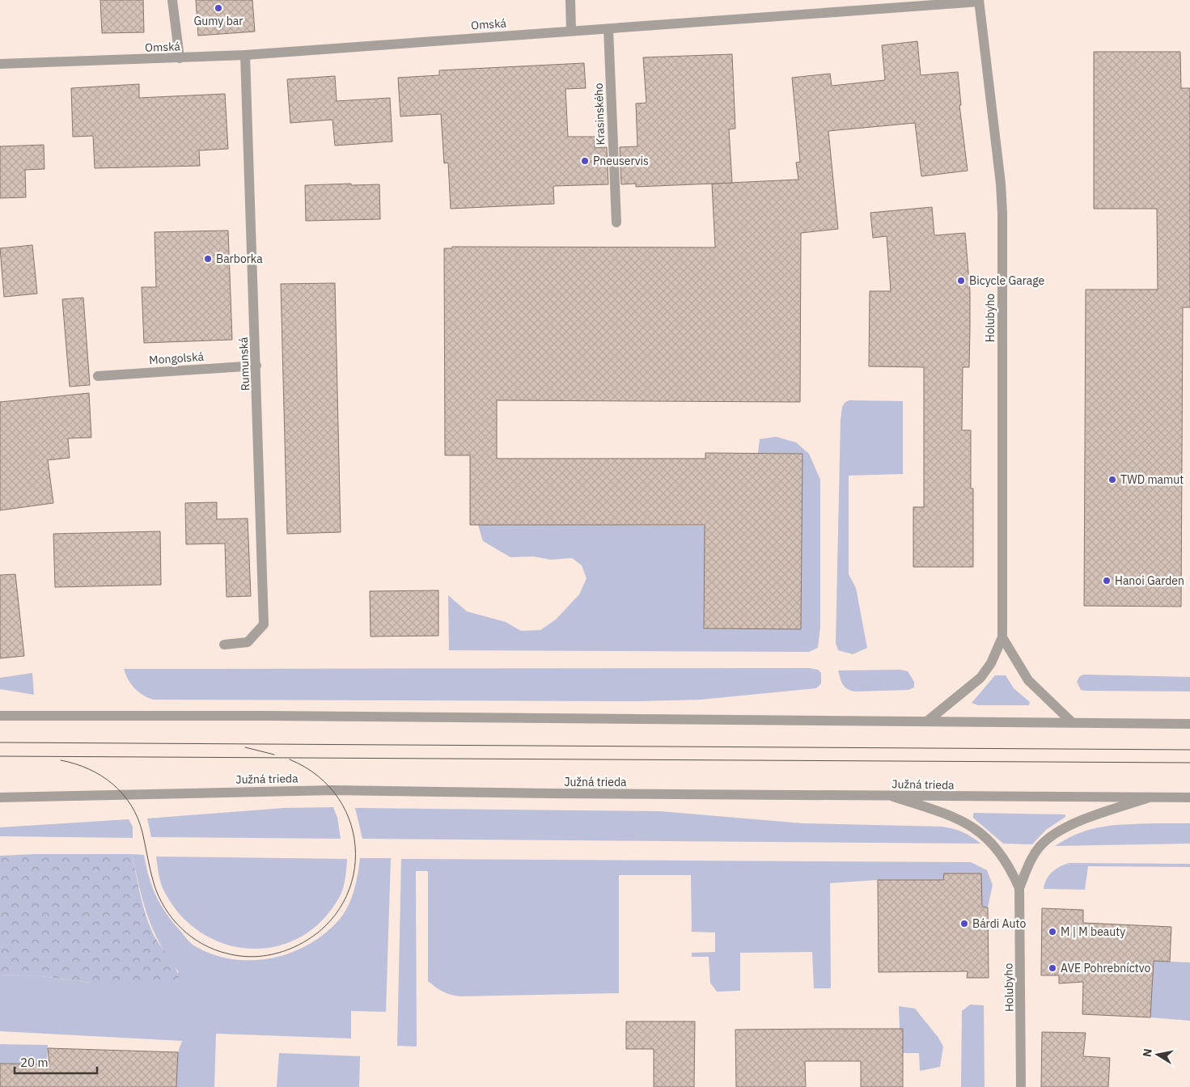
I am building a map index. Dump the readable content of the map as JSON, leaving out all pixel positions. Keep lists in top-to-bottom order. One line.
{"streets":{"street":["Omská","Krasinského","Holubyho","Mongolská","Rumunská","Južná trieda"]},"crossings":[["Omská","Krasinského"],["Omská","Holubyho"],["Omská","Rumunská"],["Mongolská","Rumunská"]],"places":["Gumy bar","Pneuservis","Barborka","Bicycle Garage","TWD mamut","Hanoi Garden","Bárdi Auto","M | M beauty","AVE Pohrebníctvo"],"scale_bar":"20 m","north":"left"}
